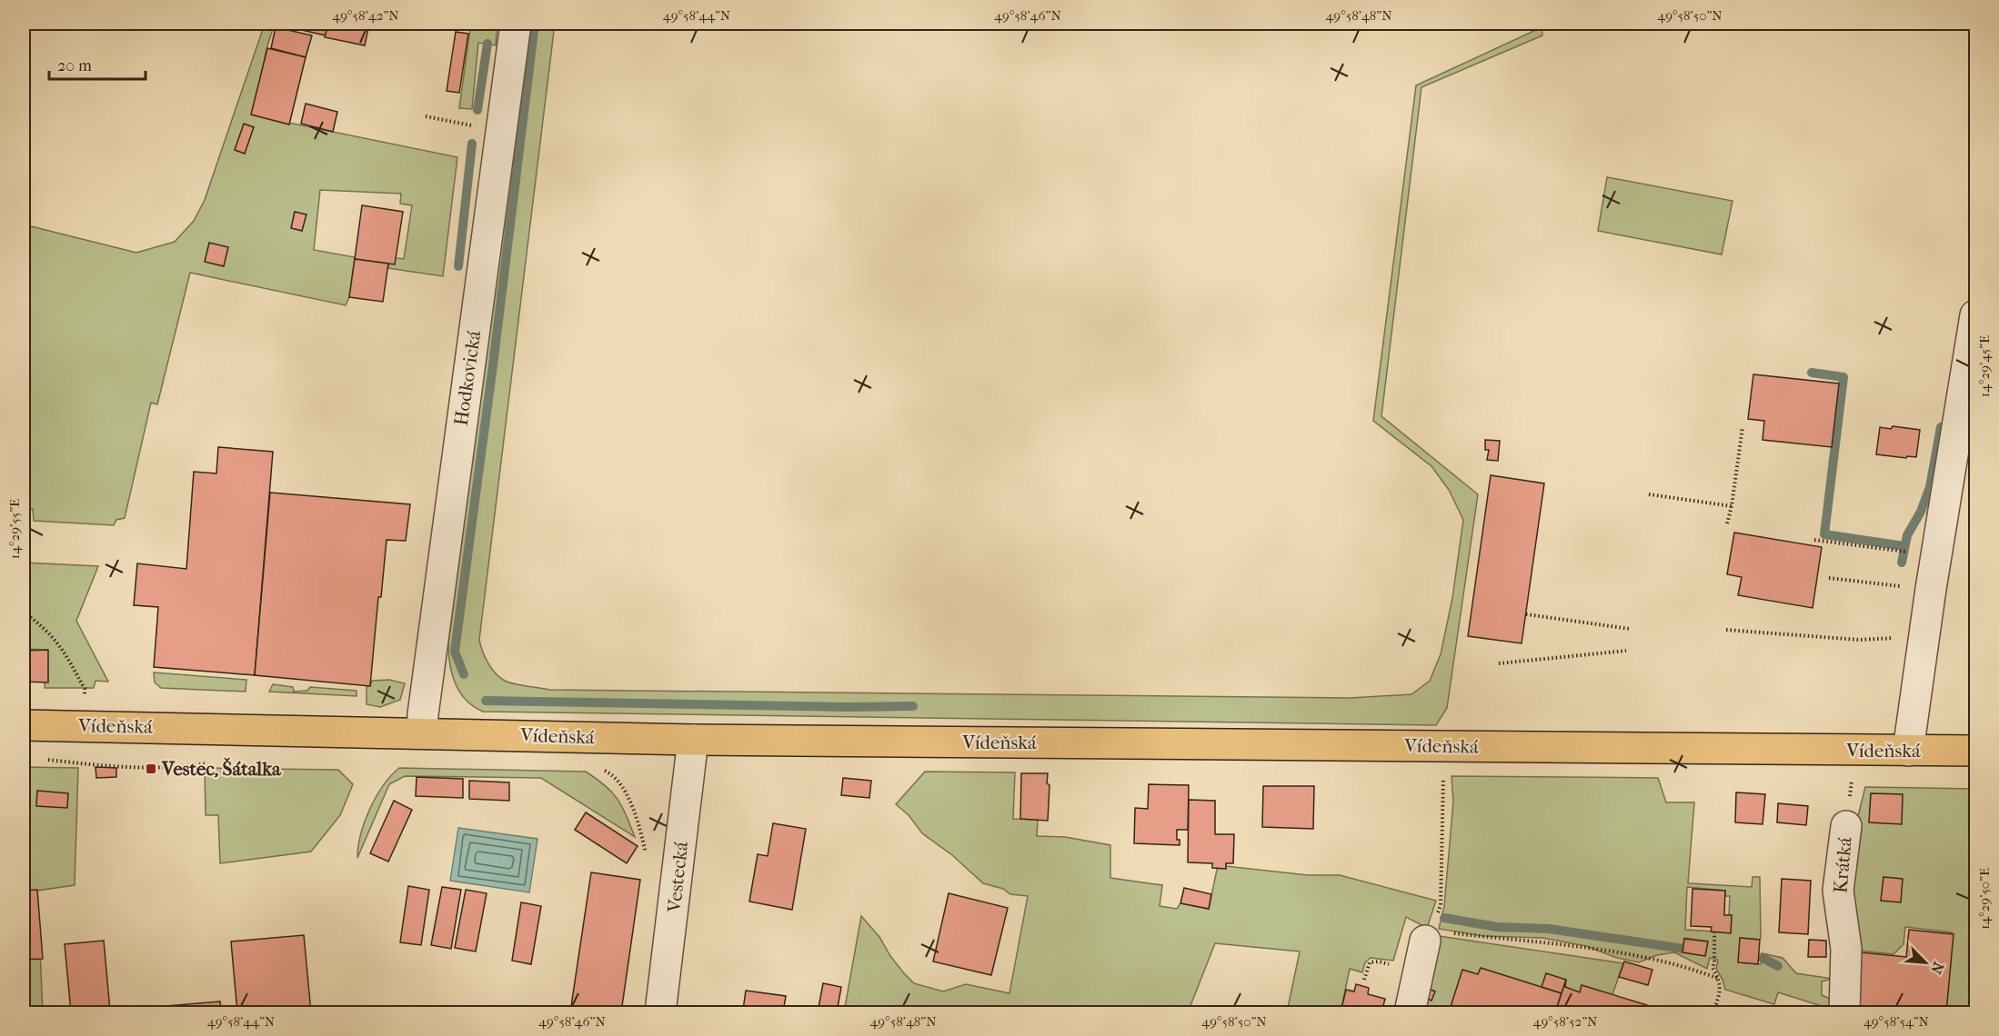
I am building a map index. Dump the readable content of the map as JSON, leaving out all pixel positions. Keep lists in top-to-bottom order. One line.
{"streets":{"main road":["Vídeňská"],"street":["Hodkovická","Krátká","Vestecká"]},"crossings":[["Hodkovická","Vídeňská"],["Vídeňská","Krátká"],["Vídeňská","Vestecká"]],"places":{"transit":["Vestec, Šátalka"]},"scale_bar":"20 m","north":"bottom right","coordinates":["49°58'42\"N","49°58'44\"N","49°58'46\"N","49°58'48\"N","49°58'50\"N","14°29'45\"E","14°29'55\"E","14°29'50\"E","49°58'52\"N","49°58'54\"N"]}
